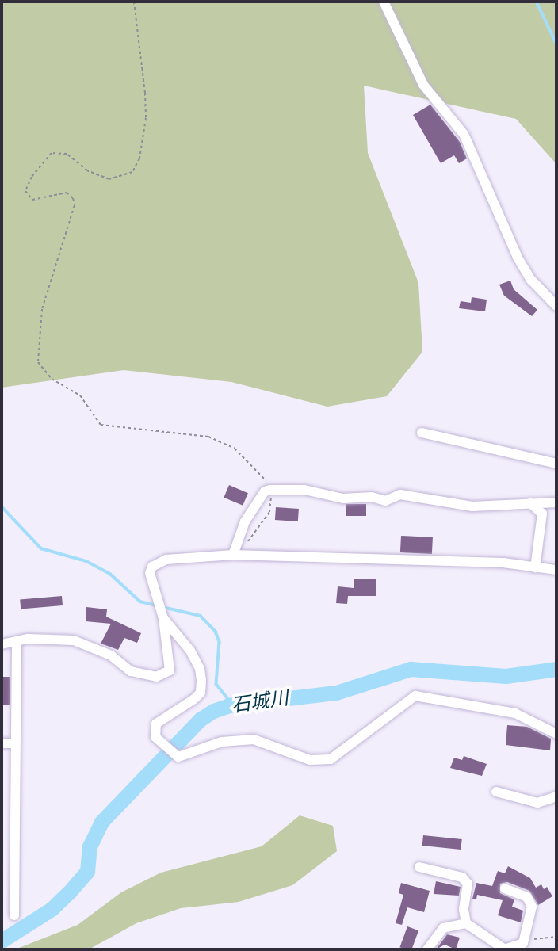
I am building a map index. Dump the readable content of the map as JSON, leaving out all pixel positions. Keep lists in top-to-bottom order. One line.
{"water":["石城川"]}
